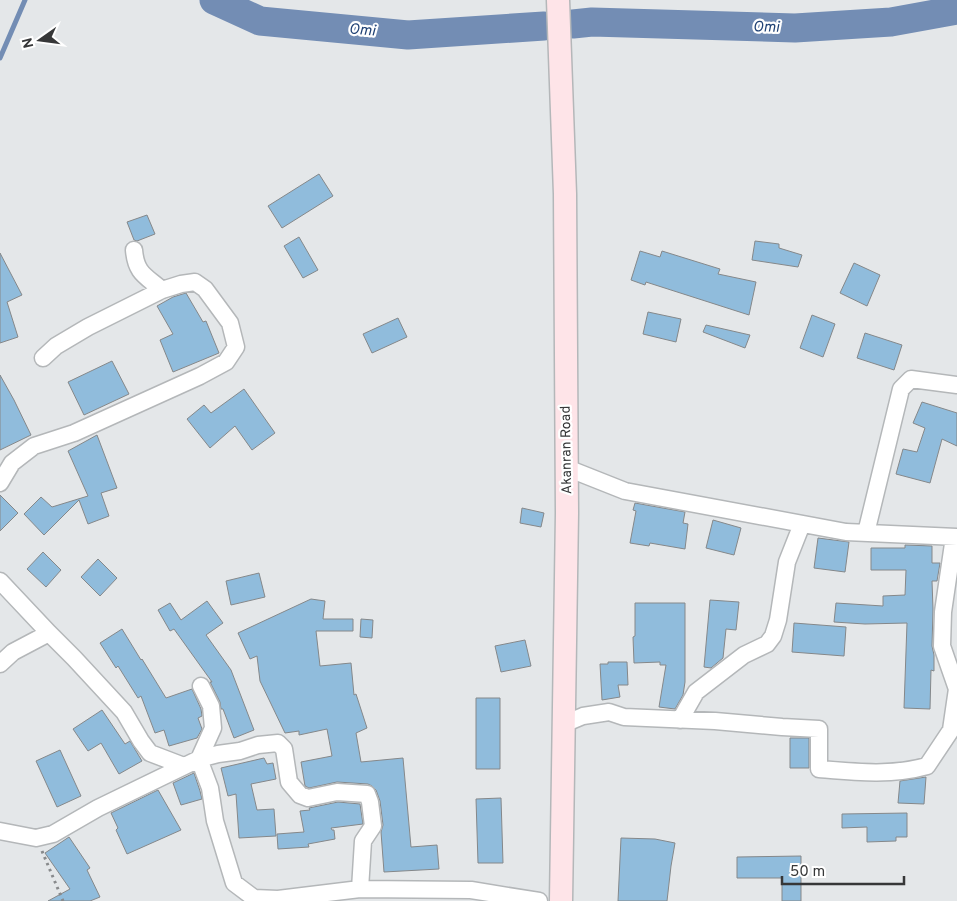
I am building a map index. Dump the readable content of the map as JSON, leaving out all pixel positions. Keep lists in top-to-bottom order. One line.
{"streets":{"main road":["Akanran Road"]},"water":["Omi"],"scale_bar":"50 m","north":"left"}
